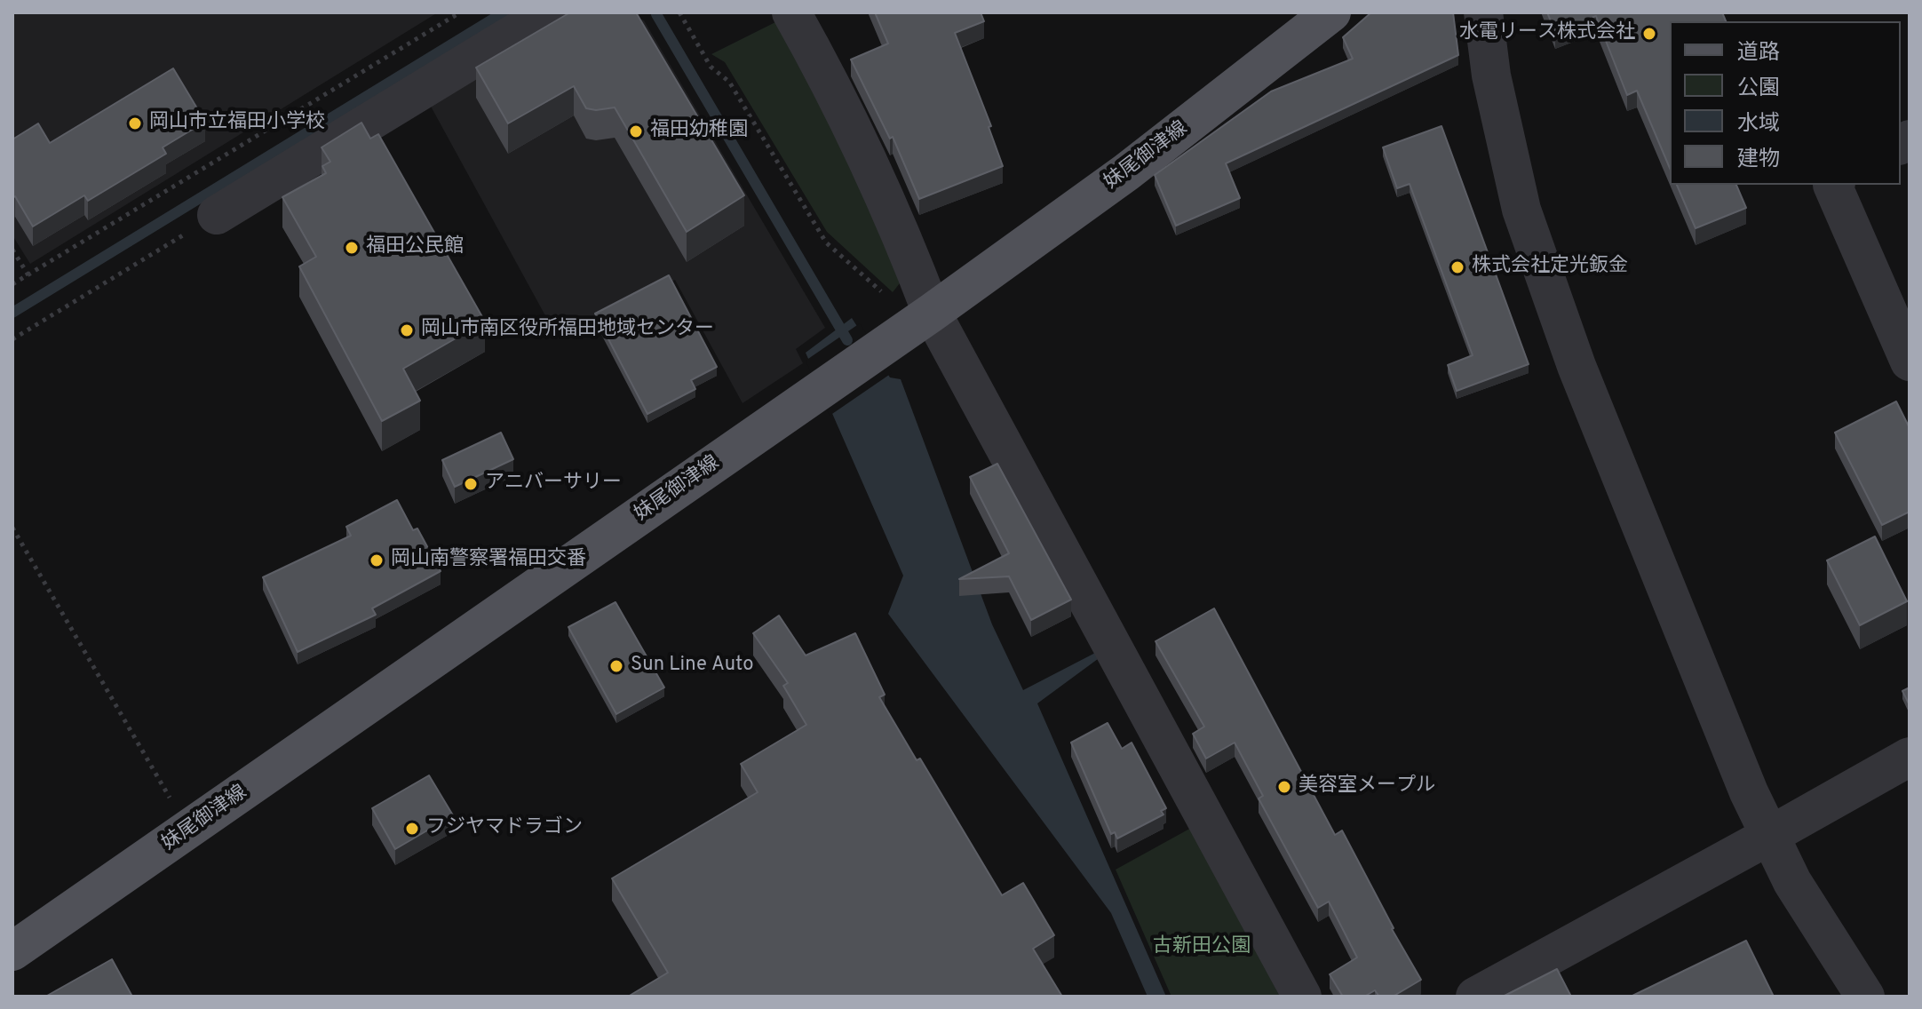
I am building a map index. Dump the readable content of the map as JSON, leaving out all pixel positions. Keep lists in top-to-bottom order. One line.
{"streets":{"main road":["妹尾御津線"]},"parks":["古新田公園"],"places":["水電リース株式会社","岡山市立福田小学校","福田幼稚園","福田公民館","株式会社定光鈑金","岡山市南区役所福田地域センター","アニバーサリー","岡山南警察署福田交番","Sun Line Auto","美容室メープル","フジヤマドラゴン"],"legend":["道路","公園","水域","建物"]}
